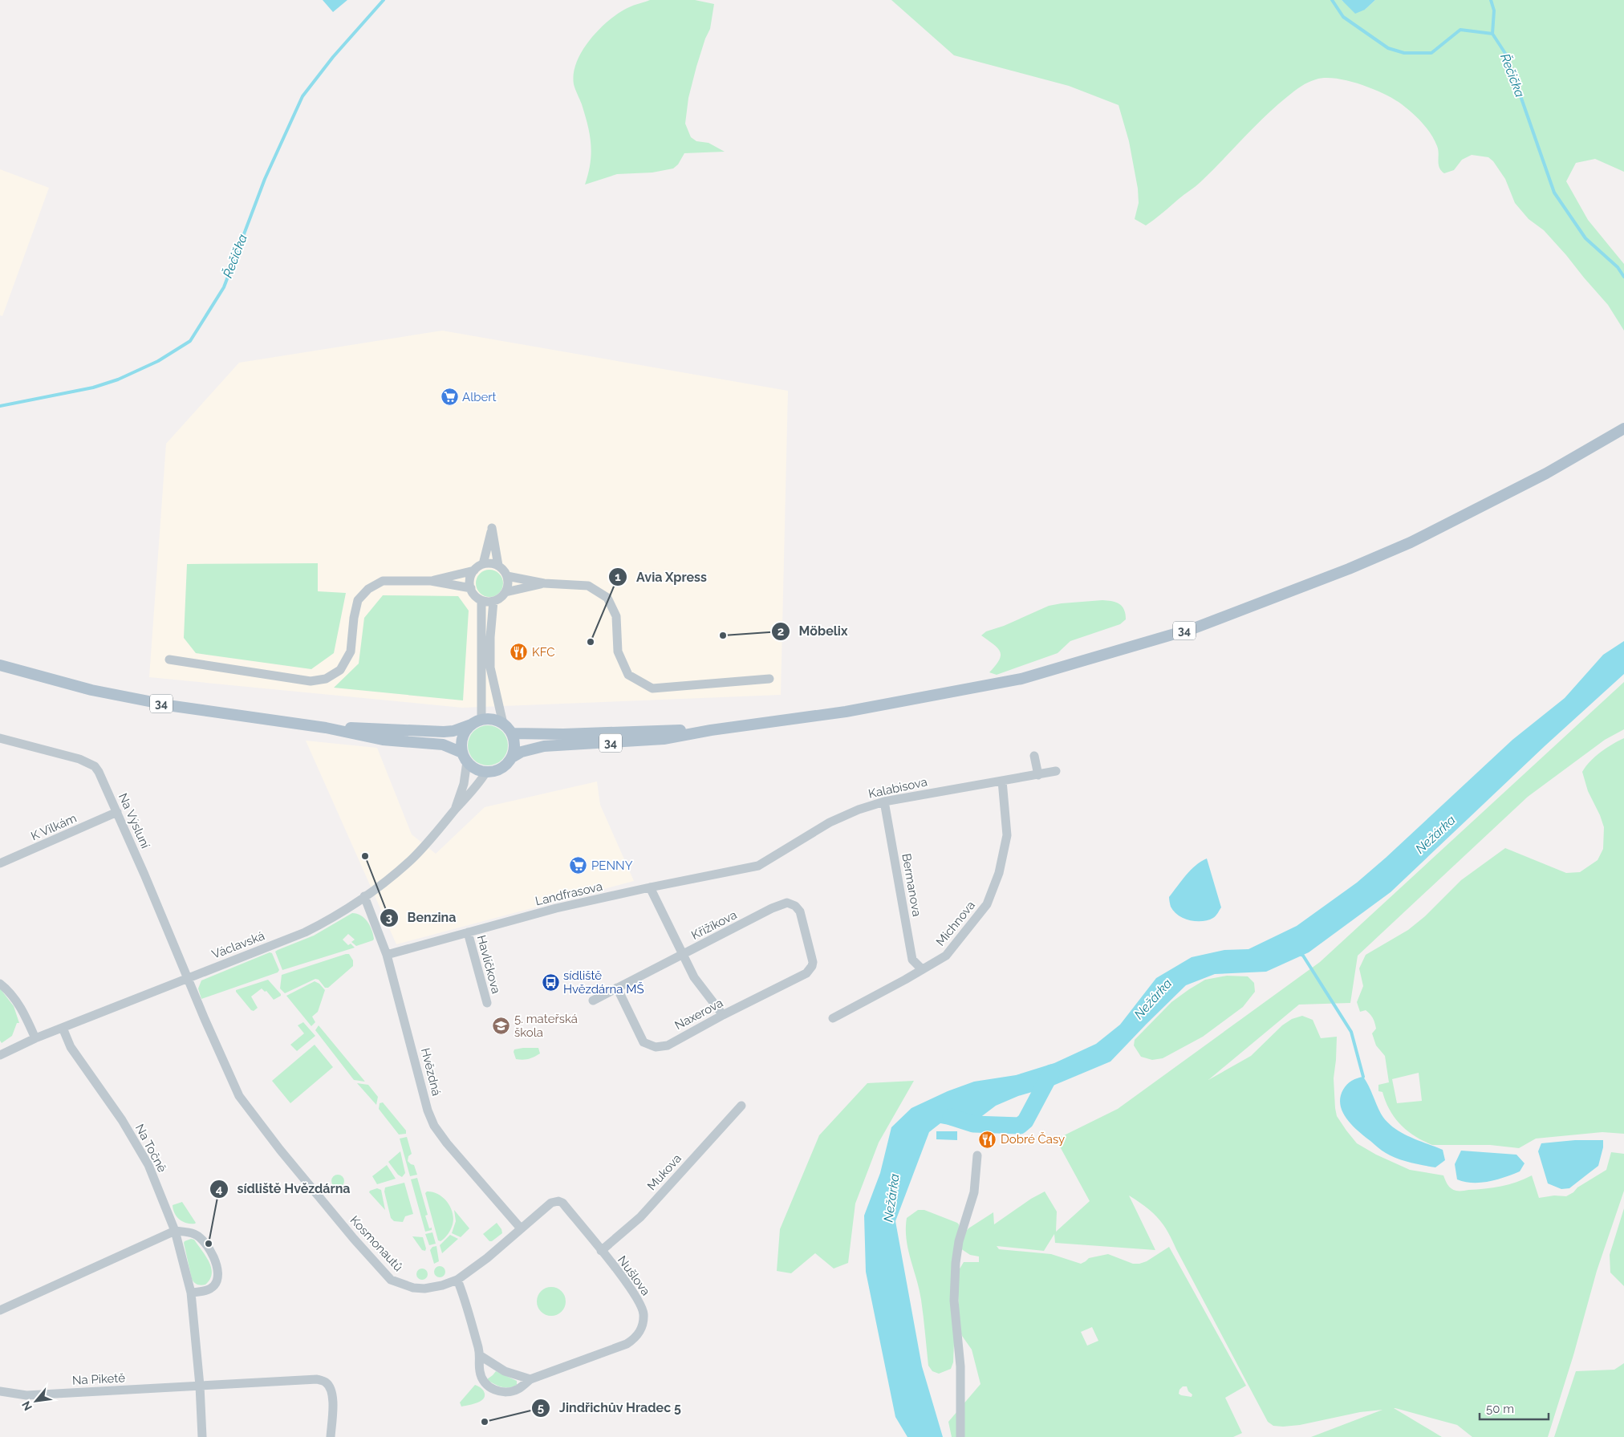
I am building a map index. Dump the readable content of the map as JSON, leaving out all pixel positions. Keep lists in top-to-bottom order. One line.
{"streets":{"main road":["34"],"street":["Kalabisova","Na Výsluní","K Vilkám","Bermanova","Landfrasova","Michnova","Křižíkova","Václavská","Havlíčkova","Naxerova","Hvězdná","Na Točně","Mukova","Kosmonautů","Nušlova","Na Piketě"]},"crossings":[["34","Václavská"],["Kalabisova","Bermanova"],["Kalabisova","Landfrasova"],["Kalabisova","Michnova"],["Na Výsluní","K Vilkám"],["Na Výsluní","Václavská"],["Na Výsluní","Kosmonautů"],["Bermanova","Michnova"],["Landfrasova","Havlíčkova"],["Landfrasova","Hvězdná"],["Křižíkova","Naxerova"],["Václavská","Hvězdná"],["Václavská","Na Točně"],["Václavská","Kosmonautů"],["Hvězdná","Kosmonautů"],["Hvězdná","Nušlova"],["Mukova","Nušlova"],["Kosmonautů","Nušlova"]],"water":["Řečička","Nežárka"],"places":{"supermarket":["Albert","PENNY"],"other":["Möbelix","Avia Xpress","Benzina","sídliště Hvězdárna","Jindřichův Hradec 5"],"restaurant":["KFC","Dobré Časy"],"bus stop":["sídliště Hvězdárna MŠ"],"school or university":["5. mateřská škola"]},"scale_bar":"50 m","north":"bottom left"}
